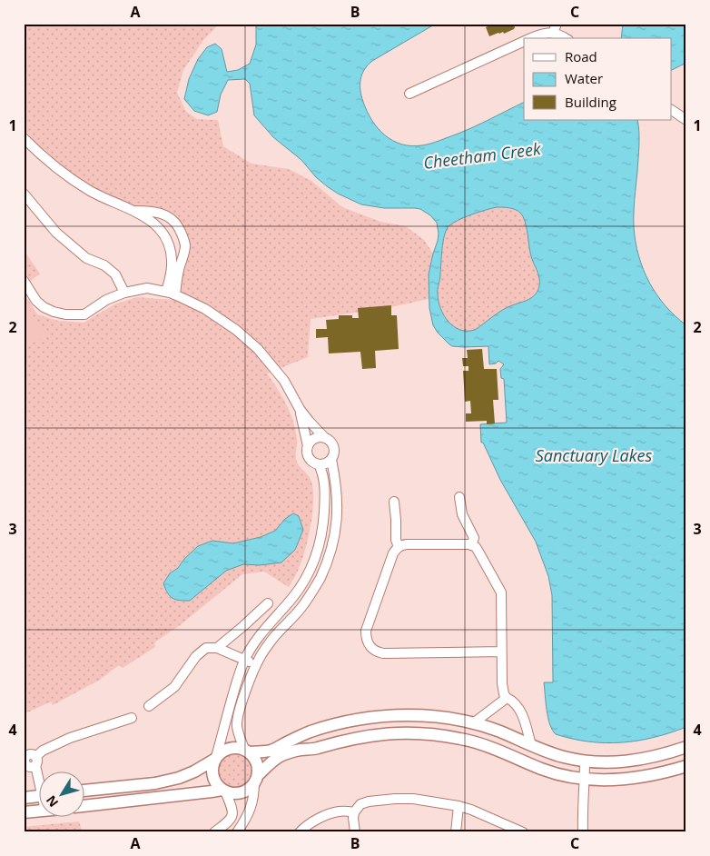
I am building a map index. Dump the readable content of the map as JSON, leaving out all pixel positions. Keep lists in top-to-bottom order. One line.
{"water":["Cheetham Creek","Sanctuary Lakes"],"legend":["Road","Water","Building"],"north":"bottom left","grid":{"columns":["A","B","C"],"rows":["1","2","3","4"]}}
